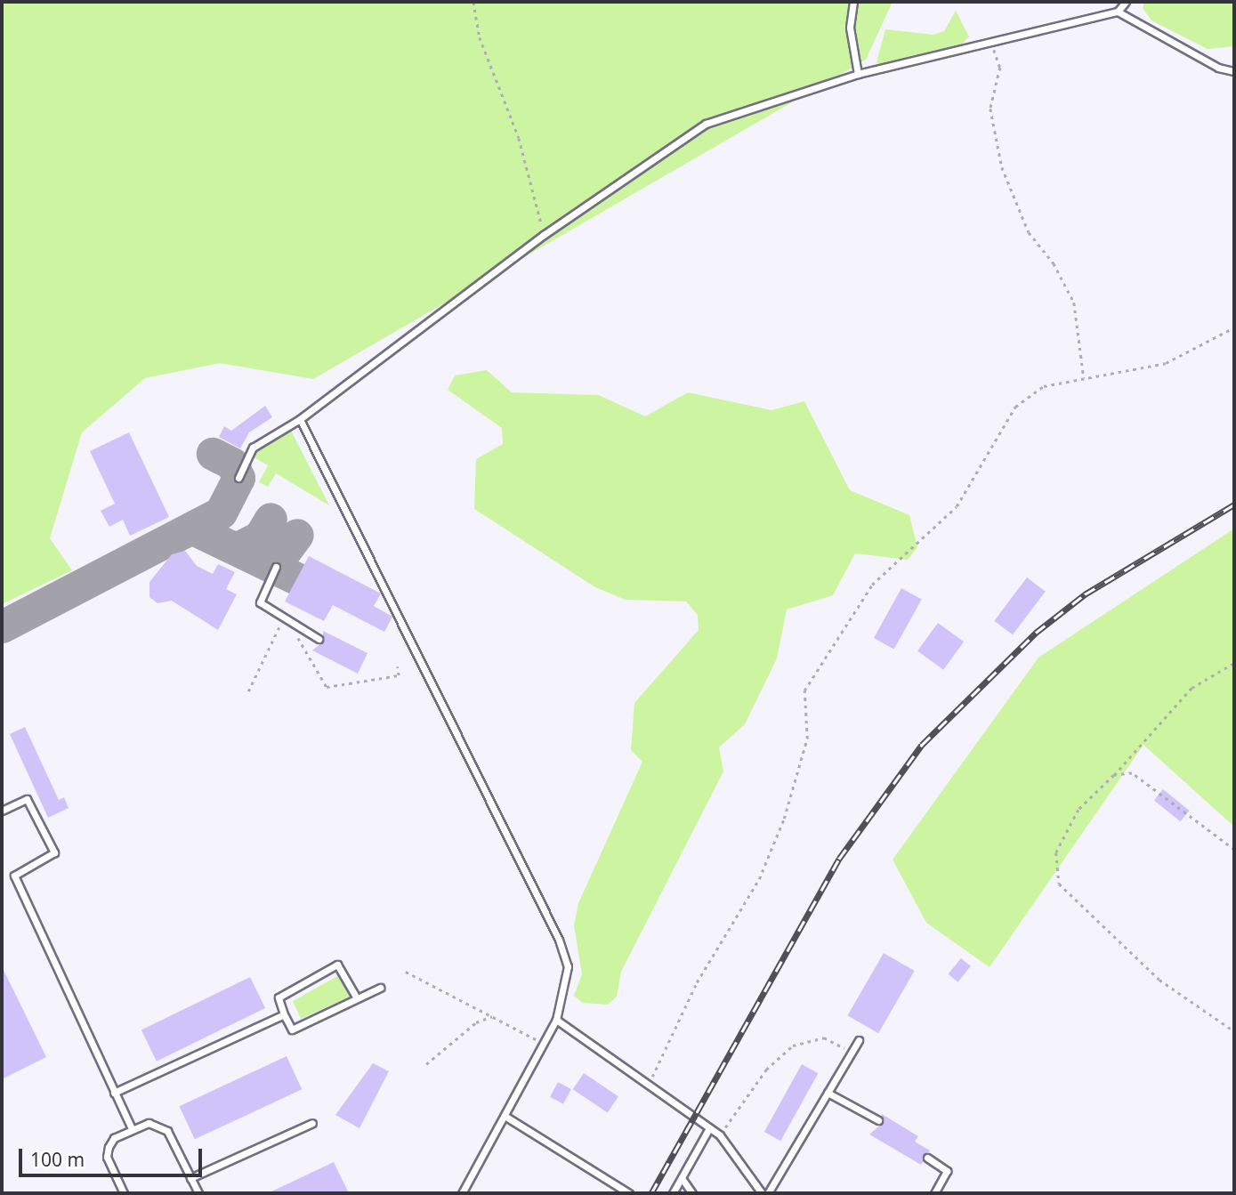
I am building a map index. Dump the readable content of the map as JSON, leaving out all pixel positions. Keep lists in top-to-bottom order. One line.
{"scale_bar":"100 m"}
